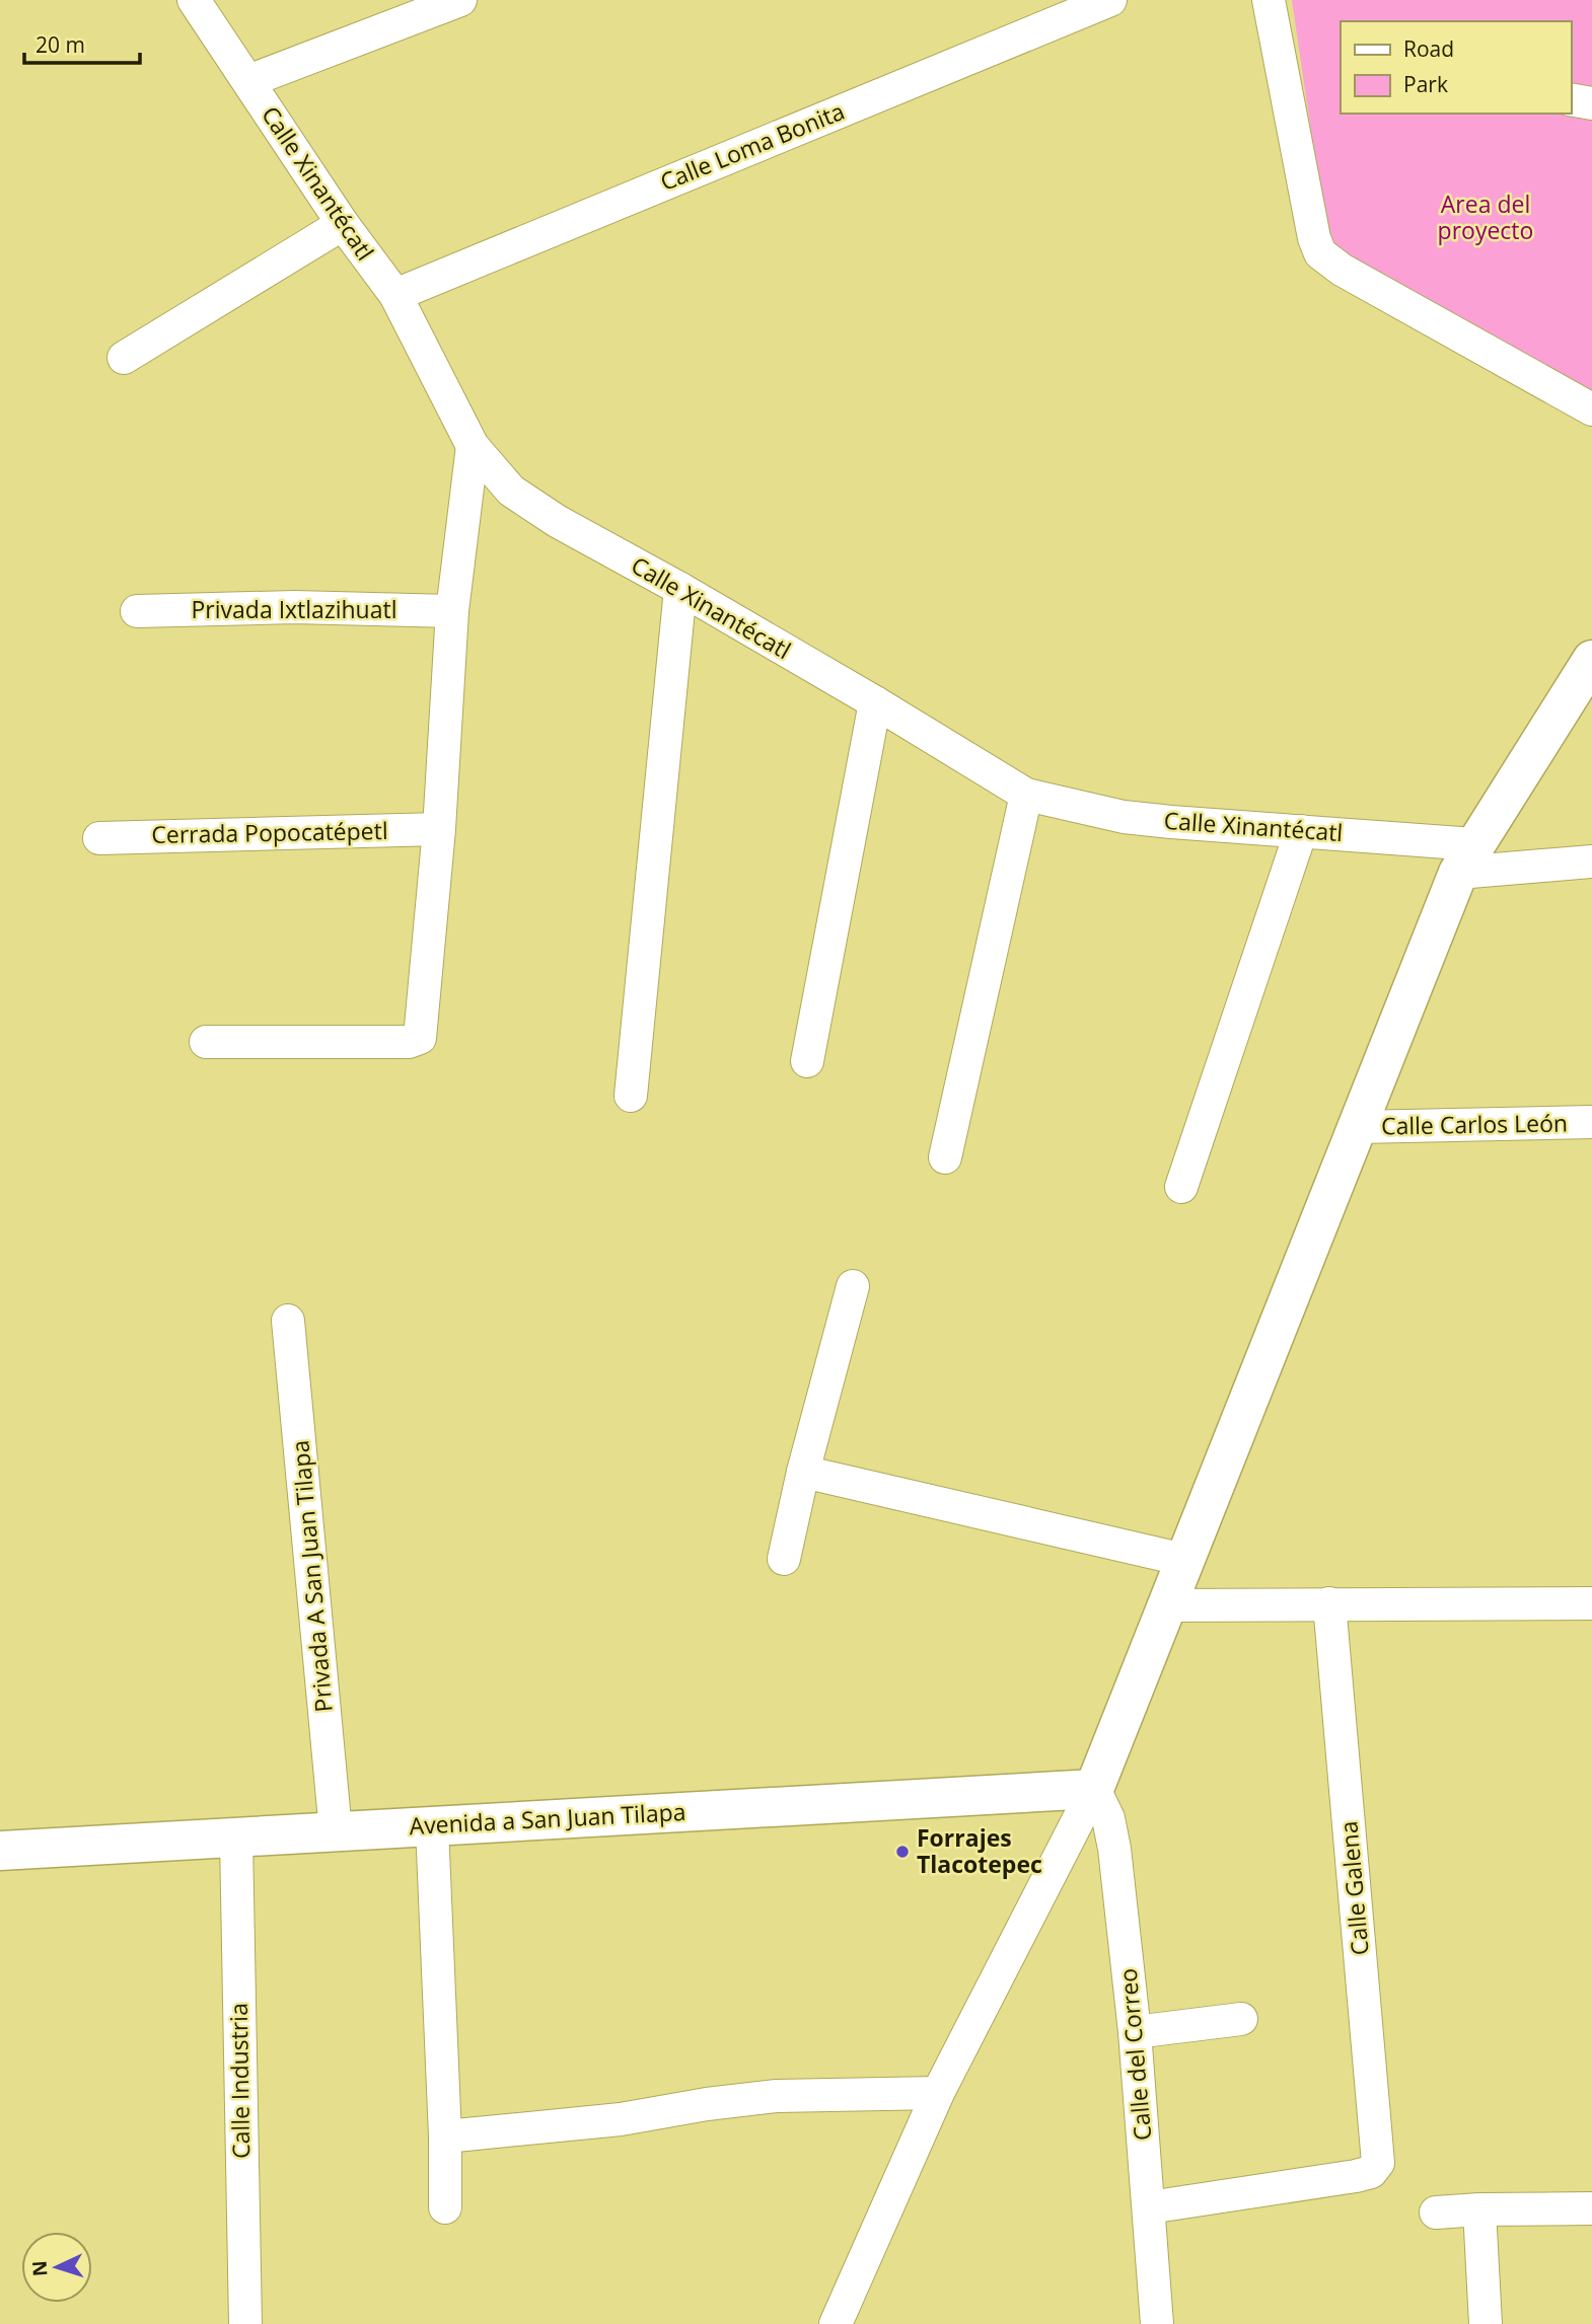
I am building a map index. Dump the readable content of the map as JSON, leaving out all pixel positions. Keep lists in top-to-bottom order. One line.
{"streets":{"main road":["Avenida a San Juan Tilapa"],"street":["Calle Loma Bonita","Calle Xinantécatl","Privada Ixtlazihuatl","Cerrada Popocatépetl","Calle Carlos León","Privada A San Juan Tilapa","Calle Galena","Calle del Correo","Calle Industria"]},"crossings":[["Calle Loma Bonita","Calle Xinantécatl"],["Privada A San Juan Tilapa","Avenida a San Juan Tilapa"],["Avenida a San Juan Tilapa","Calle del Correo"],["Avenida a San Juan Tilapa","Calle Industria"],["Calle Galena","Calle del Correo"]],"parks":["Area del proyecto"],"places":["Forrajes Tlacotepec"],"legend":["Road","Park"],"scale_bar":"20 m","north":"left"}
